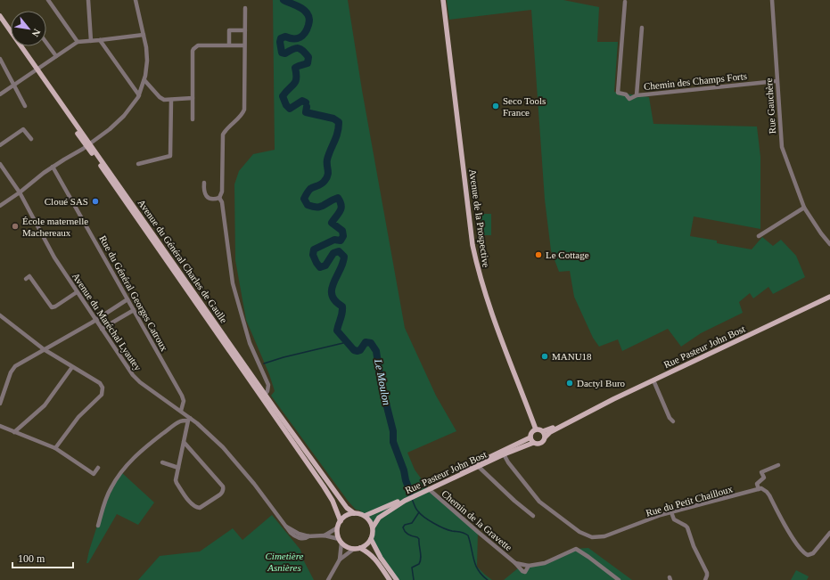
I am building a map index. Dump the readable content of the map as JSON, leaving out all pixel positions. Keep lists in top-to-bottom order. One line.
{"streets":{"main road":["Avenue de la Prospective","Avenue du Général Charles de Gaulle","Rue Pasteur John Bost"],"street":["Chemin des Champs Forts","Rue Gauchère","Rue du Général Georges Catroux","Avenue du Maréchal Lyautey","Rue du Petit Chailloux","Chemin de la Gravette"]},"crossings":[["Chemin des Champs Forts","Rue Gauchère"],["Avenue de la Prospective","Rue Pasteur John Bost"],["Avenue du Général Charles de Gaulle","Avenue du Maréchal Lyautey"],["Avenue du Général Charles de Gaulle","Rue Pasteur John Bost"],["Rue du Général Georges Catroux","Avenue du Maréchal Lyautey"],["Avenue du Maréchal Lyautey","Rue Pasteur John Bost"],["Rue Pasteur John Bost","Rue du Petit Chailloux"],["Rue Pasteur John Bost","Chemin de la Gravette"]],"water":["Le Moulon"],"parks":["Cimetière Asnières"],"places":["Seco Tools France","Cloué SAS","École maternelle Machereaux","Le Cottage","MANU18","Dactyl Buro"],"scale_bar":"100 m","north":"bottom right"}
